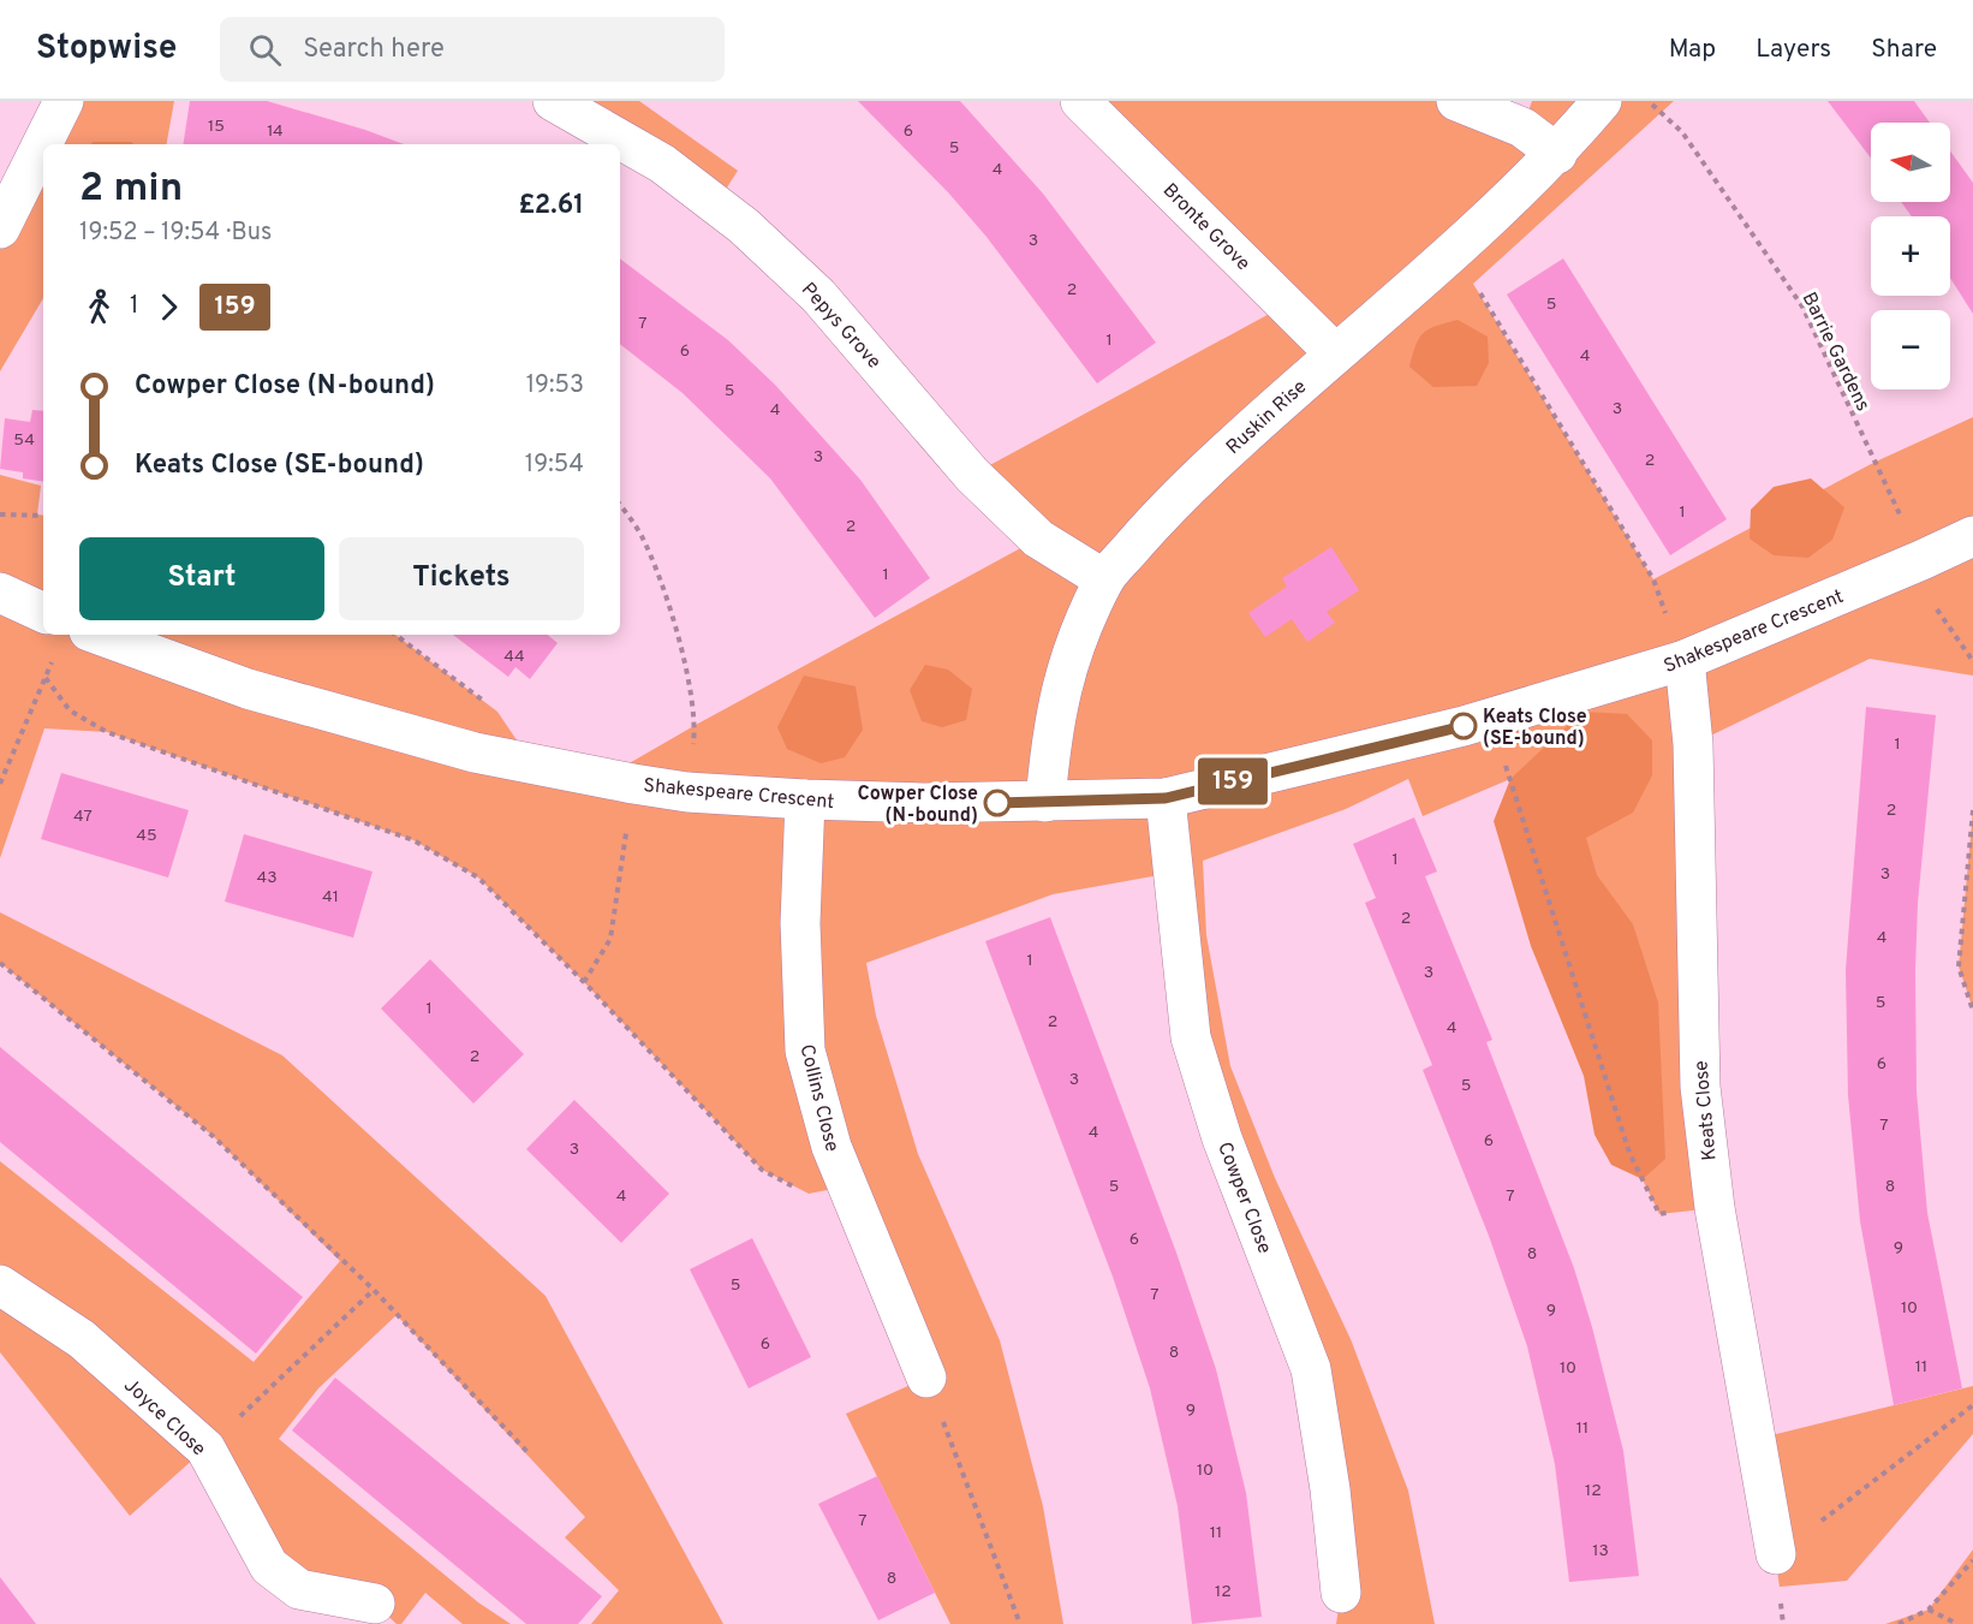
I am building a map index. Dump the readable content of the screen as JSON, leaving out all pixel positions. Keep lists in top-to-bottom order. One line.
{"streets":{"street":["Bronte Grove","Pepys Grove","Ruskin Rise","Shakespeare Crescent","Collins Close","Keats Close","Cowper Close","Joyce Close"],"path":["Barrie Gardens"]},"crossings":[["Bronte Grove","Ruskin Rise"],["Pepys Grove","Ruskin Rise"],["Barrie Gardens","Shakespeare Crescent"],["Ruskin Rise","Shakespeare Crescent"],["Shakespeare Crescent","Collins Close"],["Shakespeare Crescent","Keats Close"],["Shakespeare Crescent","Cowper Close"]],"places":["Keats Close (SE-bound)","Cowper Close (N-bound)"],"lines":["bus line 159"],"house_numbers":["15","14","6","5","4","3","2","5","7","1","6","4","5","3","4","54","3","2","1","2","1","44","1","2","47","45","1","3","43","41","2","4","1","3","5","1","2","4","2","6","3","5","7","4","6","3","5","8","4","7","6","9","8","5","7","10","9","6","8","11","10","9","11","10","12","7","11","13","8","12"],"north":"left","page":{"header":"Stopwise","search":"Search here","nav":["Map","Layers","Share"],"on_map":"159","map_buttons":["+","−"],"heading":["2 min","19:52 – 19:54 · Bus","£2.61"],"legs":["1","159"],"list":[{"name":"Cowper Close (N-bound)","value":"19:53"},{"name":"Keats Close (SE-bound)","value":"19:54"}],"buttons":["Start","Tickets"]}}
